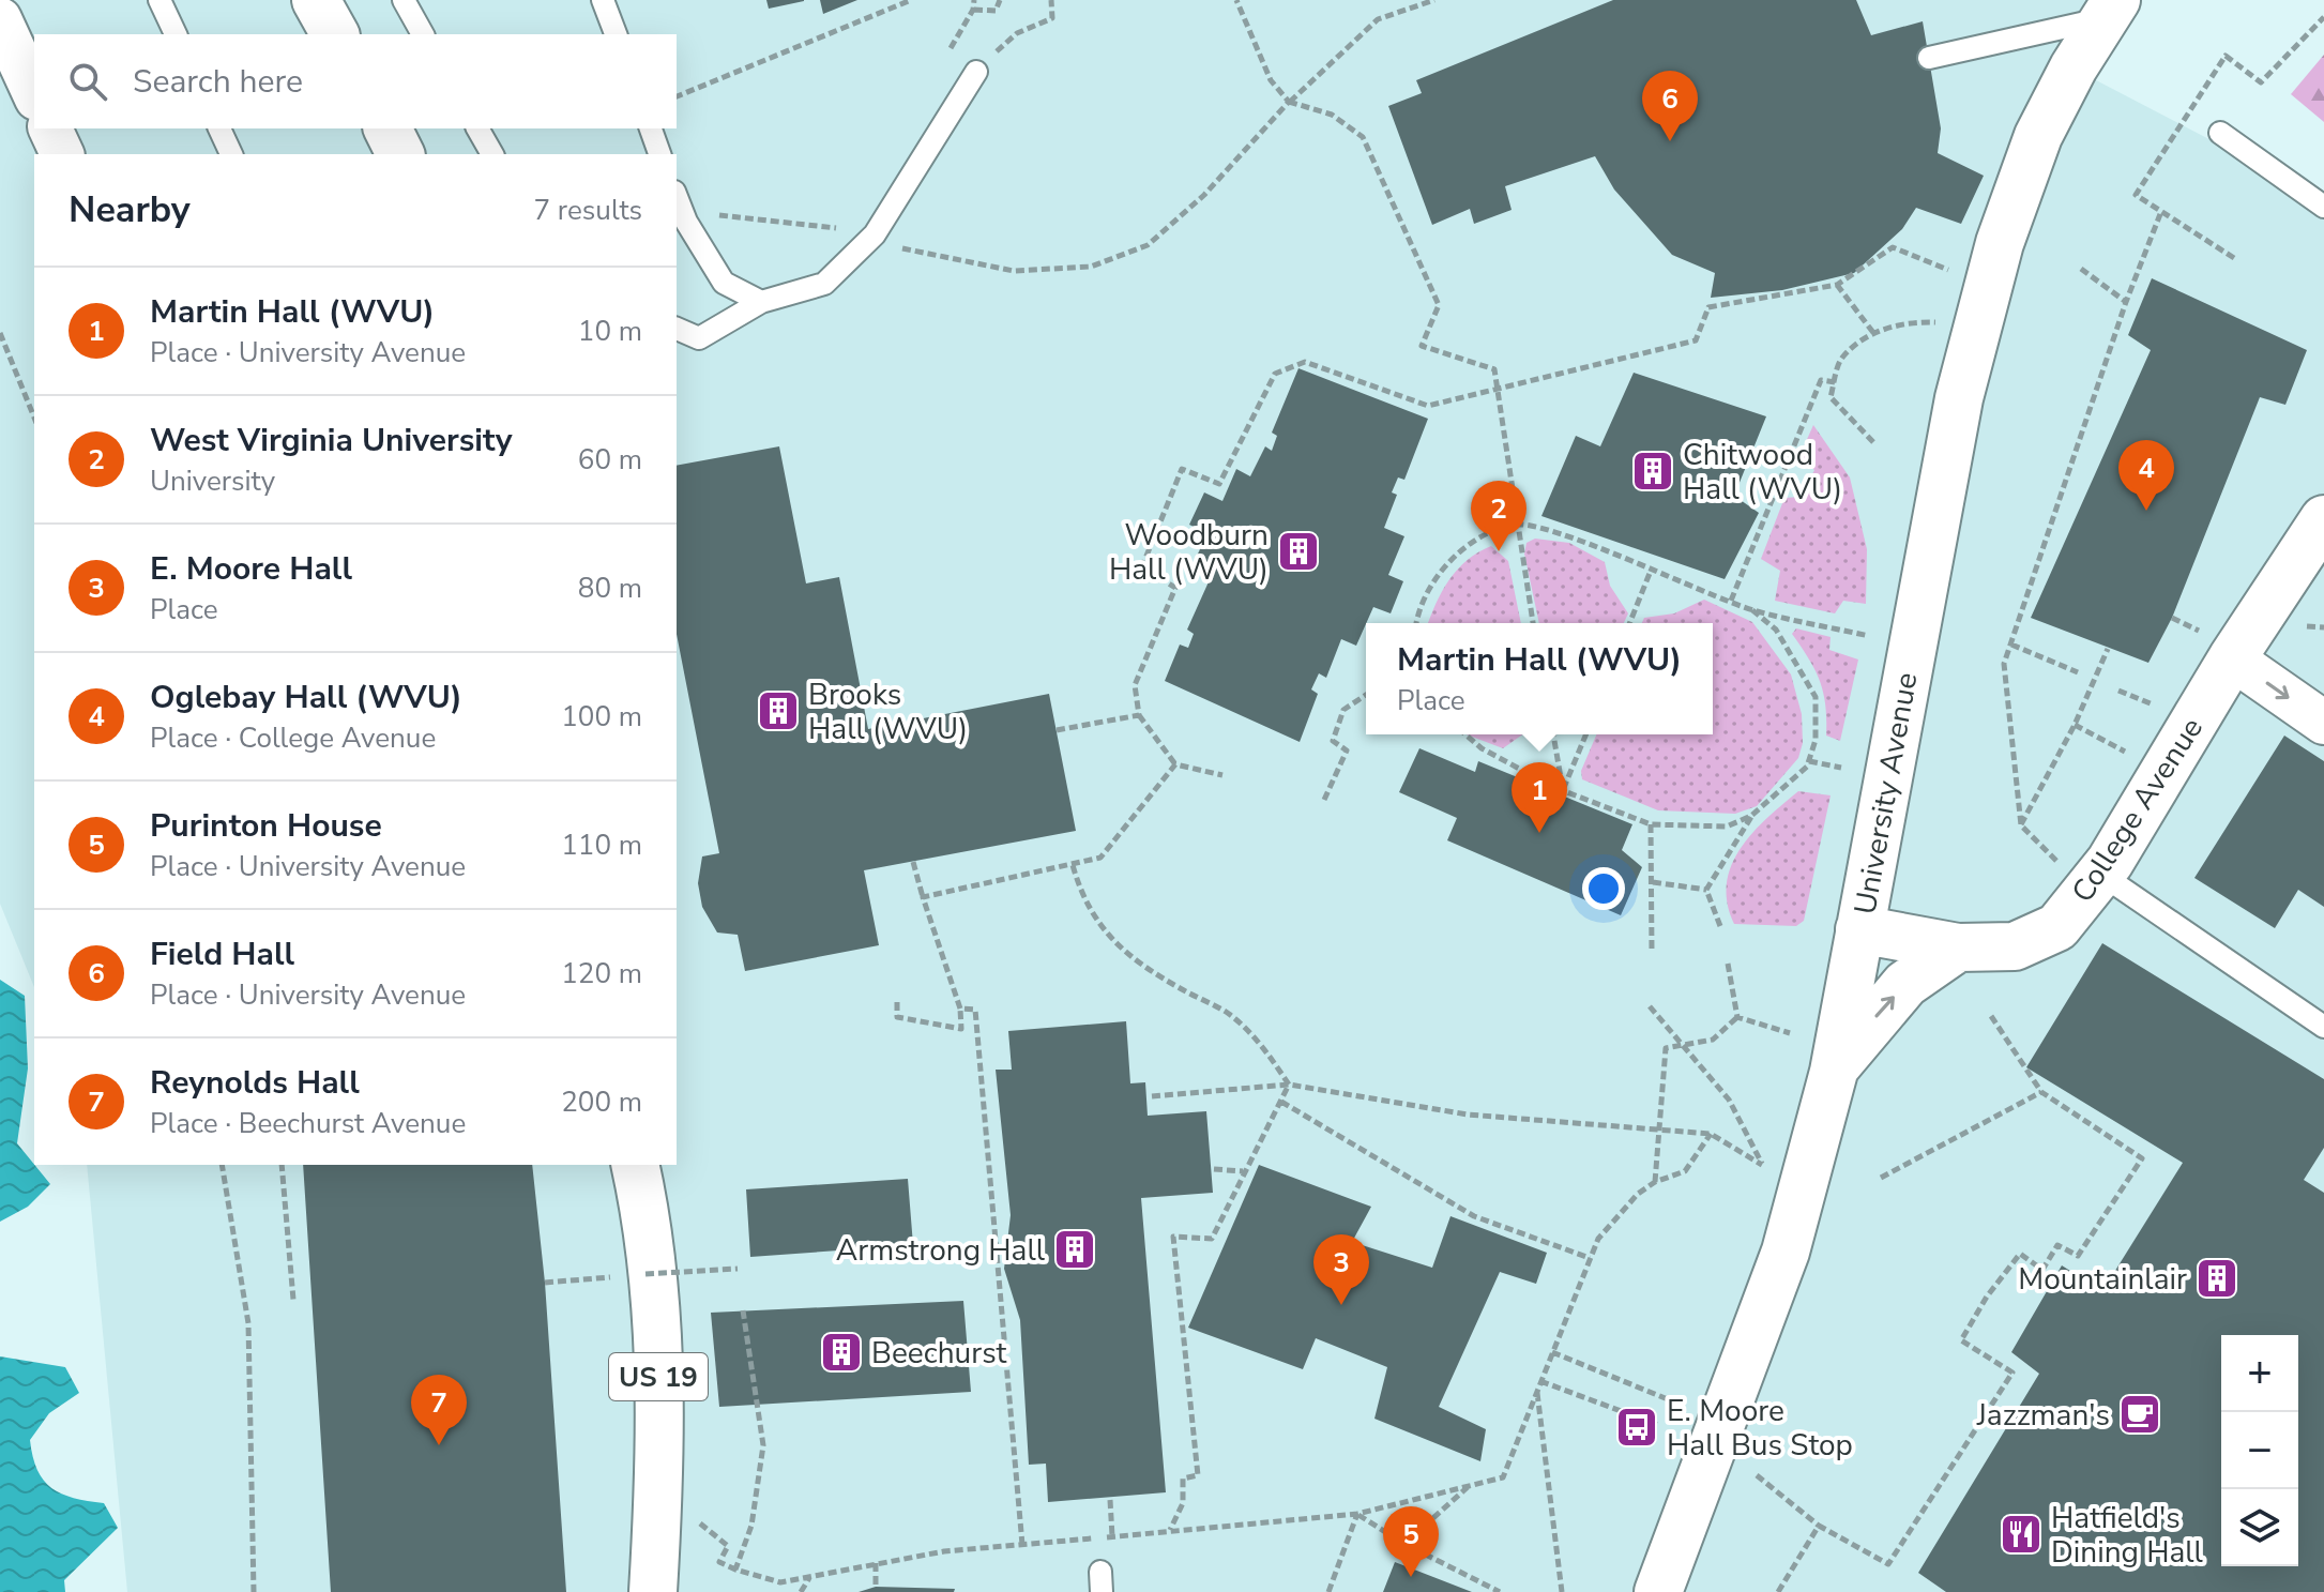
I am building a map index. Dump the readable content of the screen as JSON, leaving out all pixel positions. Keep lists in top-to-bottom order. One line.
{"streets":{"street":["University Avenue","College Avenue","US 19"]},"crossings":[["University Avenue","College Avenue"]],"places":{"building":["Chitwood Hall (WVU)","Woodburn Hall (WVU)","Brooks Hall (WVU)","Armstrong Hall","Mountainlair","Beechurst"],"cafe":["Jazzman's"],"bus stop":["E. Moore Hall Bus Stop"],"restaurant":["Hatfield's Dining Hall"]},"page":{"search":"Search here","pins":["6","4","2","1","3","7","5"],"heading":["Nearby","7 results"],"list":[{"mark":"1","name":"Martin Hall (WVU)","note":"Place · University Avenue","value":"10 m"},{"mark":"2","name":"West Virginia University","note":"University","value":"60 m"},{"mark":"3","name":"E. Moore Hall","note":"Place","value":"80 m"},{"mark":"4","name":"Oglebay Hall (WVU)","note":"Place · College Avenue","value":"100 m"},{"mark":"5","name":"Purinton House","note":"Place · University Avenue","value":"110 m"},{"mark":"6","name":"Field Hall","note":"Place · University Avenue","value":"120 m"},{"mark":"7","name":"Reynolds Hall","note":"Place · Beechurst Avenue","value":"200 m"}],"popup":["Martin Hall (WVU)","Place"],"map_buttons":["+","−"]}}
